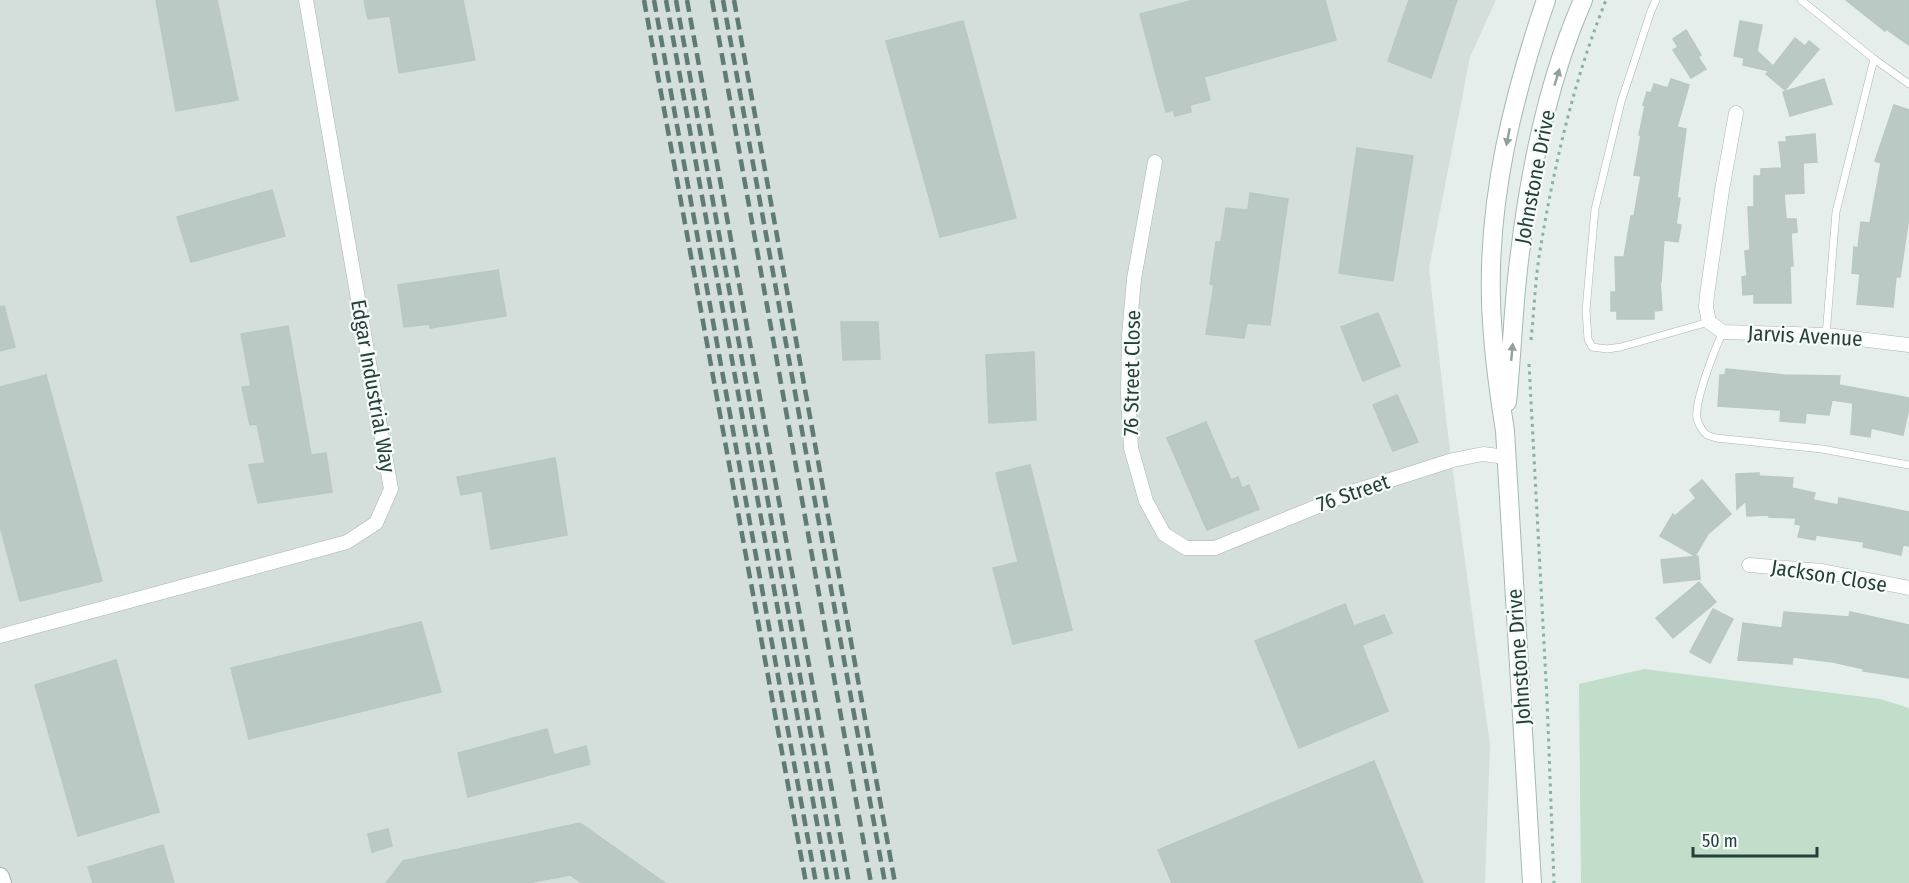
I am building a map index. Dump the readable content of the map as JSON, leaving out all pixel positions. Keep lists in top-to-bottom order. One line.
{"streets":{"main road":["Johnstone Drive"],"street":["Jarvis Avenue","76 Street Close","Edgar Industrial Way","76 Street","Jackson Close"]},"crossings":[["Johnstone Drive","76 Street"],["76 Street Close","76 Street"]],"scale_bar":"50 m"}
